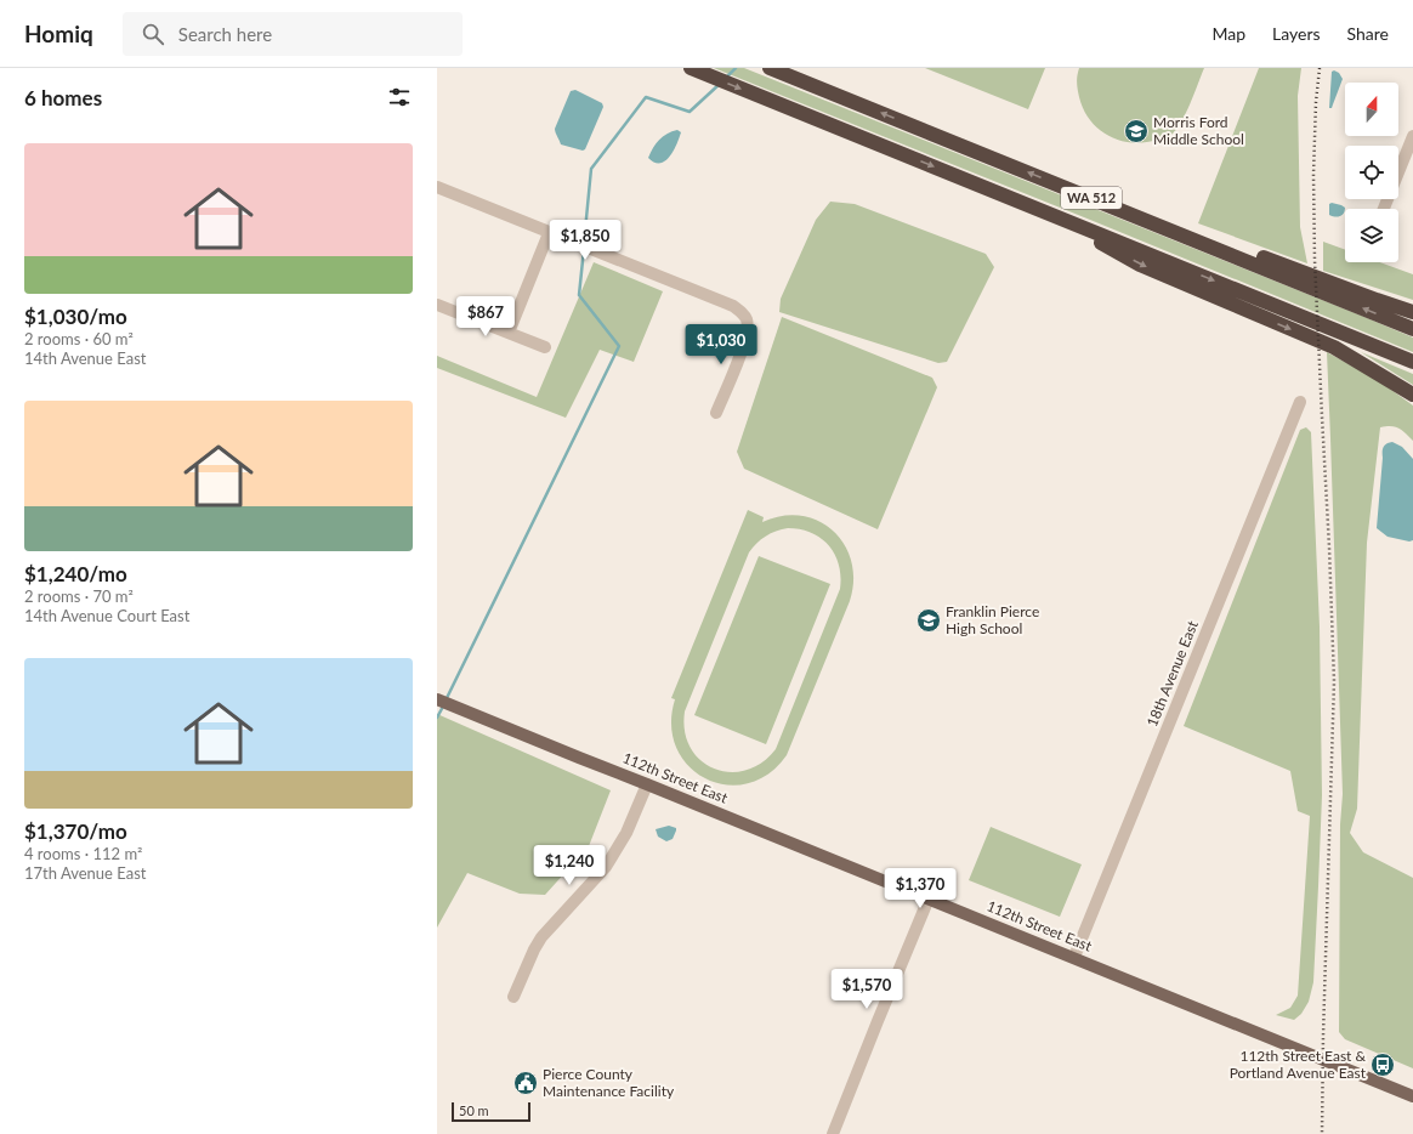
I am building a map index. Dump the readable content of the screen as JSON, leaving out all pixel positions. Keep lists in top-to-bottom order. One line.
{"streets":{"highway":["WA 512"],"main road":["112th Street East"],"street":["18th Avenue East"]},"crossings":[["18th Avenue East","112th Street East"]],"places":{"school or university":["Morris Ford Middle School","Franklin Pierce High School"],"bus stop":["112th Street East & Portland Avenue East"],"public building":["Pierce County Maintenance Facility"]},"scale_bar":"50 m","north":"top","page":{"header":"Homiq","search":"Search here","nav":["Map","Layers","Share"],"heading":"6 homes","list":[{"name":"$1,030/mo","note":"2 rooms · 60 m² · 14th Avenue East"},{"name":"$1,240/mo","note":"2 rooms · 70 m² · 14th Avenue Court East"},{"name":"$1,370/mo","note":"4 rooms · 112 m² · 17th Avenue East"}],"price":["$1,850","$867","$1,030","$1,240","$1,370","$1,570"],"scale":"50 m"}}
